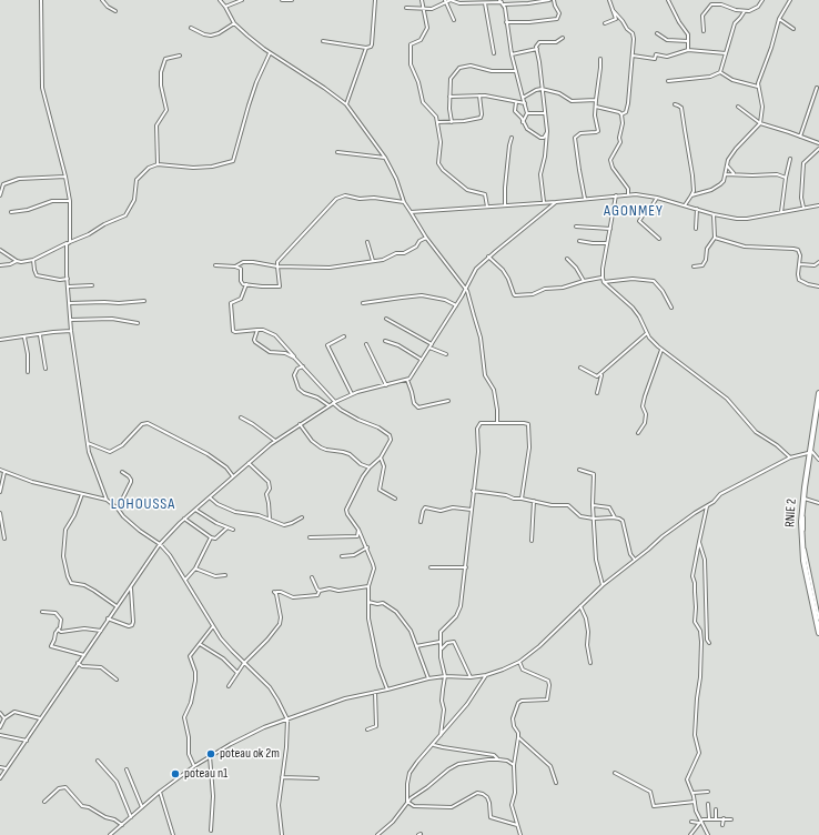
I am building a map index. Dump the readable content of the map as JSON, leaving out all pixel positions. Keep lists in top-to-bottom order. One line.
{"streets":{"highway":["RNIE 2"]},"districts":["AGONMEY","LOHOUSSA"],"places":["poteau ok 2m","poteau n1"]}
